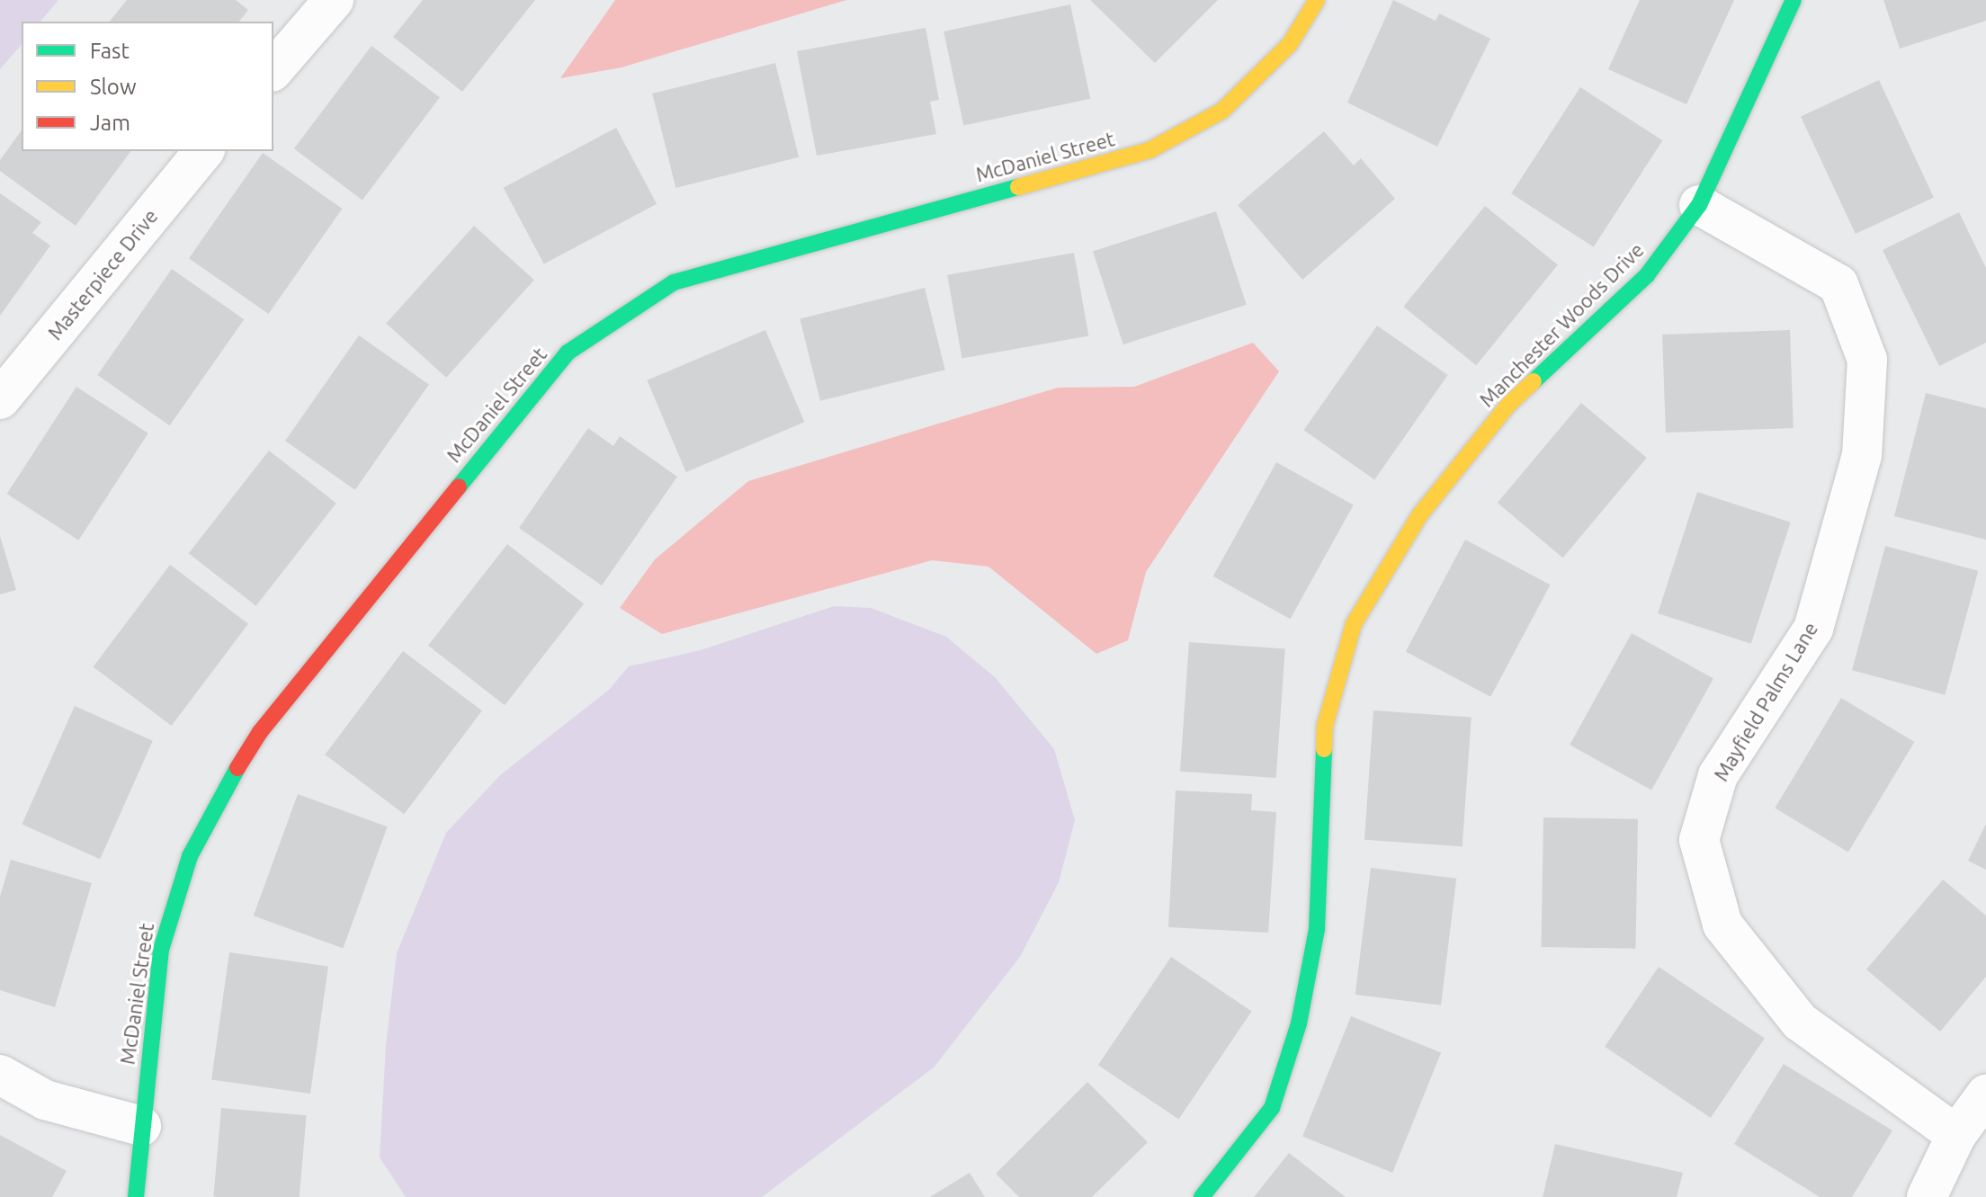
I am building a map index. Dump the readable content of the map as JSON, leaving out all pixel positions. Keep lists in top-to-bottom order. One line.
{"streets":{"street":["McDaniel Street","Masterpiece Drive","Manchester Woods Drive","Mayfield Palms Lane"]},"crossings":[["Manchester Woods Drive","Mayfield Palms Lane"]],"legend":["Fast","Slow","Jam"]}
